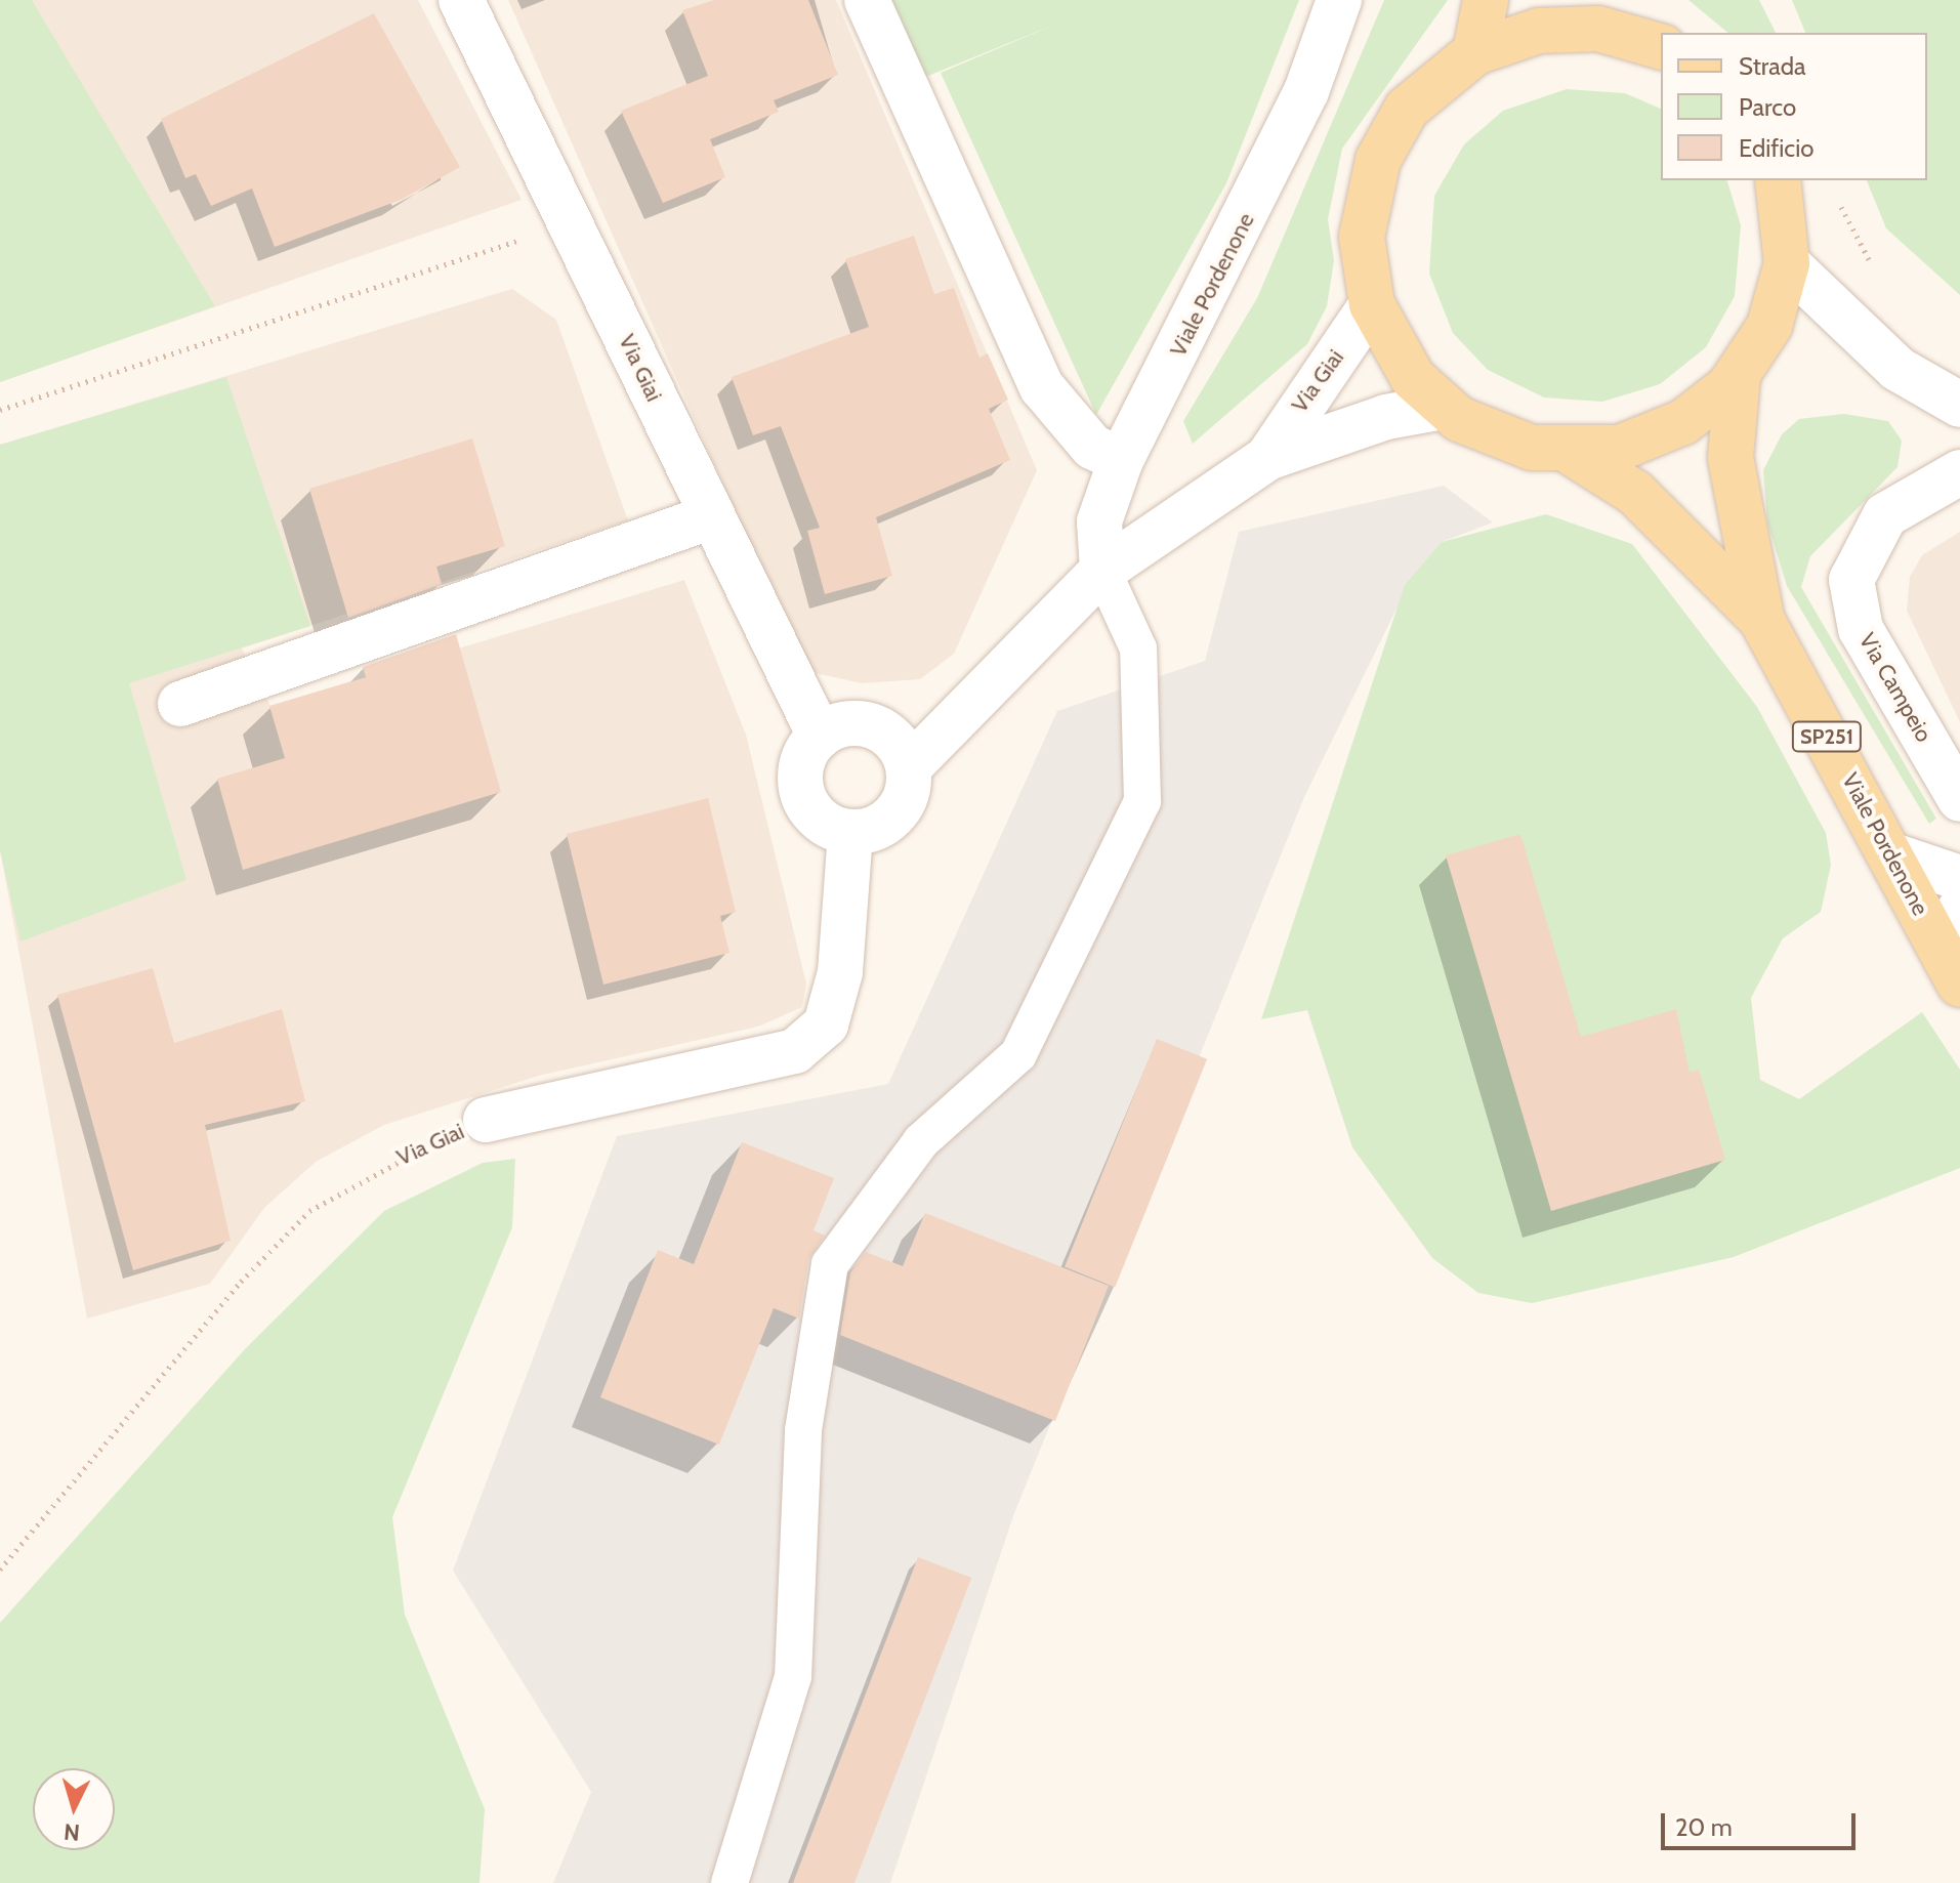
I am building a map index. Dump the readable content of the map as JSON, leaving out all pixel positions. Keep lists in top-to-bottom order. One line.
{"streets":{"main road":["Viale Pordenone","SP251"],"street":["Via Giai","Via Campeio"]},"crossings":[["Viale Pordenone","Via Giai"]],"legend":["Strada","Parco","Edificio"],"scale_bar":"20 m","north":"bottom"}
